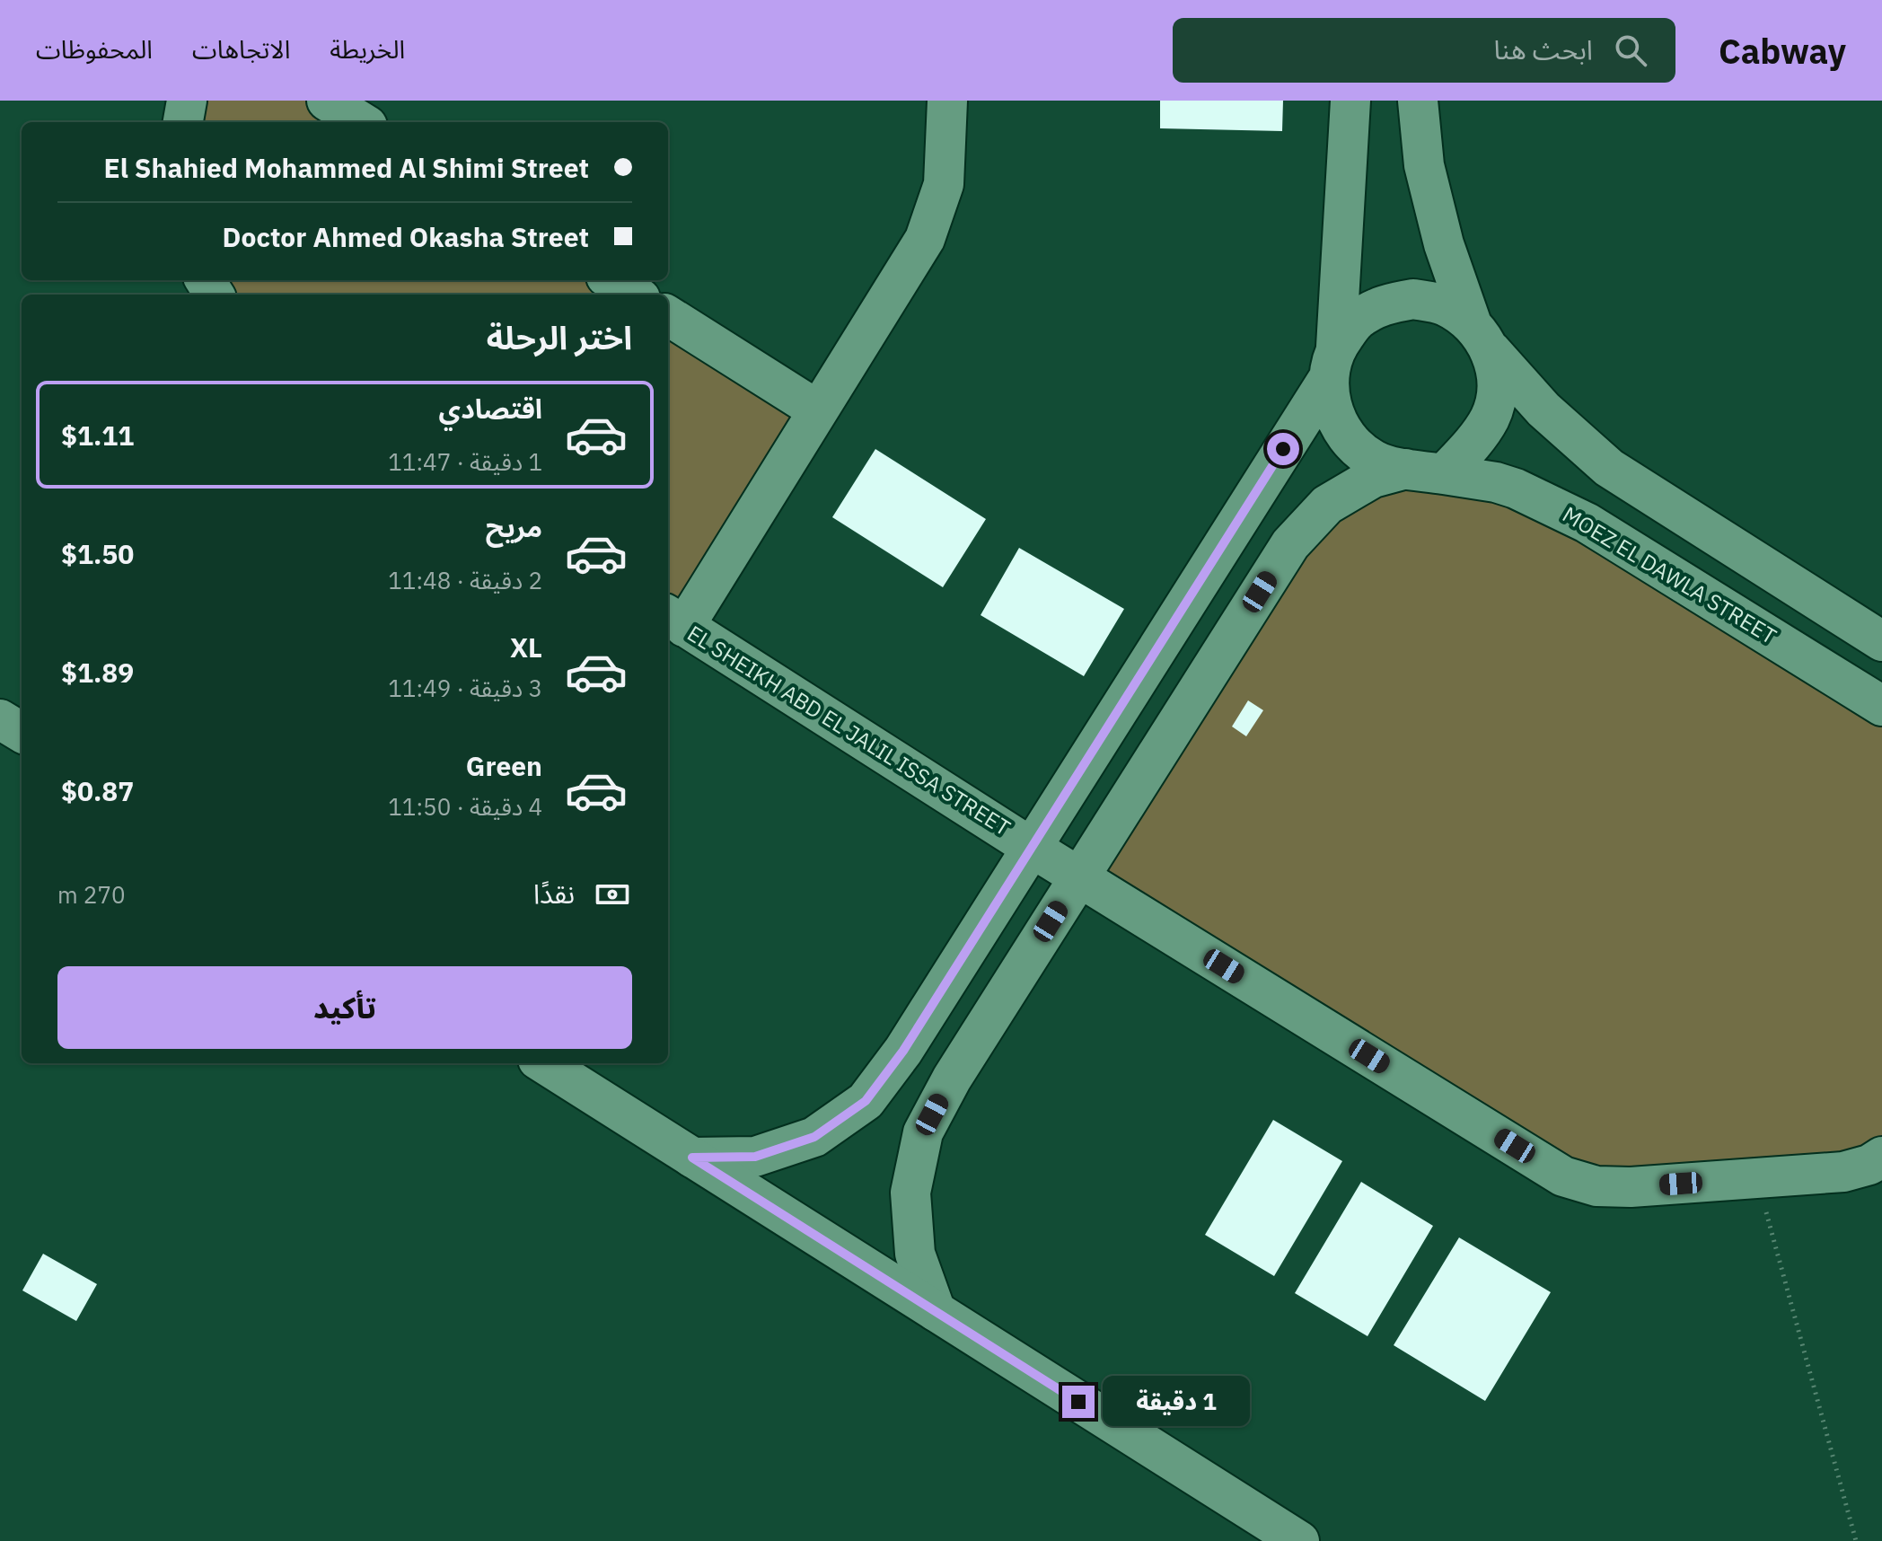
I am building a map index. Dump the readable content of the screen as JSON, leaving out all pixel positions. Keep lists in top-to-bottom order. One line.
{"streets":{"street":["MOEZ EL DAWLA STREET","EL SHEIKH ABD EL JALIL ISSA STREET"]},"page":{"header":"Cabway","search":"ابحث هنا","nav":["الخريطة","الاتجاهات","المحفوظات"],"banner":["El Shahied Mohammed Al Shimi Street","Doctor Ahmed Okasha Street"],"heading":"اختر الرحلة","list":[{"name":"اقتصادي","note":"1 دقيقة · 11:47","value":"$1.11"},{"name":"مريح","note":"2 دقيقة · 11:48","value":"$1.50"},{"name":"XL","note":"3 دقيقة · 11:49","value":"$1.89"},{"name":"Green","note":"4 دقيقة · 11:50","value":"$0.87"}],"pay":["نقدًا","270 m"],"buttons":"تأكيد","bubble":"1 دقيقة"}}
